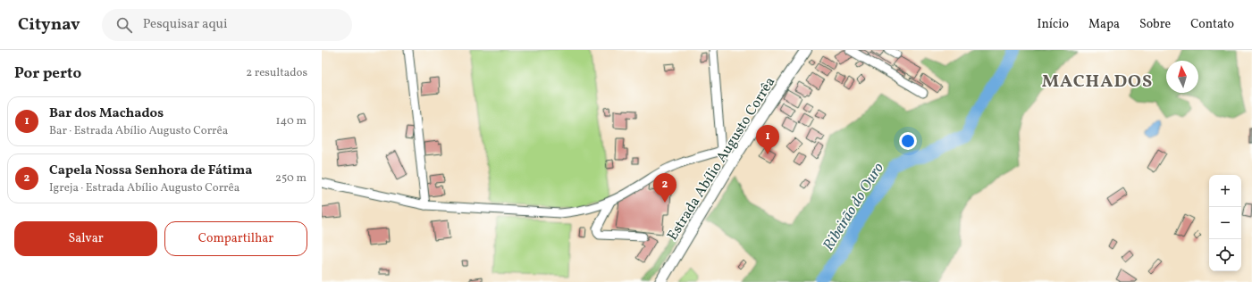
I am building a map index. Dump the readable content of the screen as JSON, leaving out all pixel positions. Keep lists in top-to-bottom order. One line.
{"streets":{"main road":["Estrada Abílio Augusto Corrêa"]},"districts":["MACHADOS"],"water":["Ribeirão do Ouro"],"north":"top","page":{"header":"Citynav","search":"Pesquisar aqui","nav":["Início","Mapa","Sobre","Contato"],"heading":["Por perto","2 resultados"],"list":[{"mark":"1","name":"Bar dos Machados","note":"Bar · Estrada Abílio Augusto Corrêa","value":"140 m"},{"mark":"2","name":"Capela Nossa Senhora de Fátima","note":"Igreja · Estrada Abílio Augusto Corrêa","value":"250 m"}],"pins":["1","2"],"map_buttons":["+","−"],"buttons":["Salvar","Compartilhar"]}}
